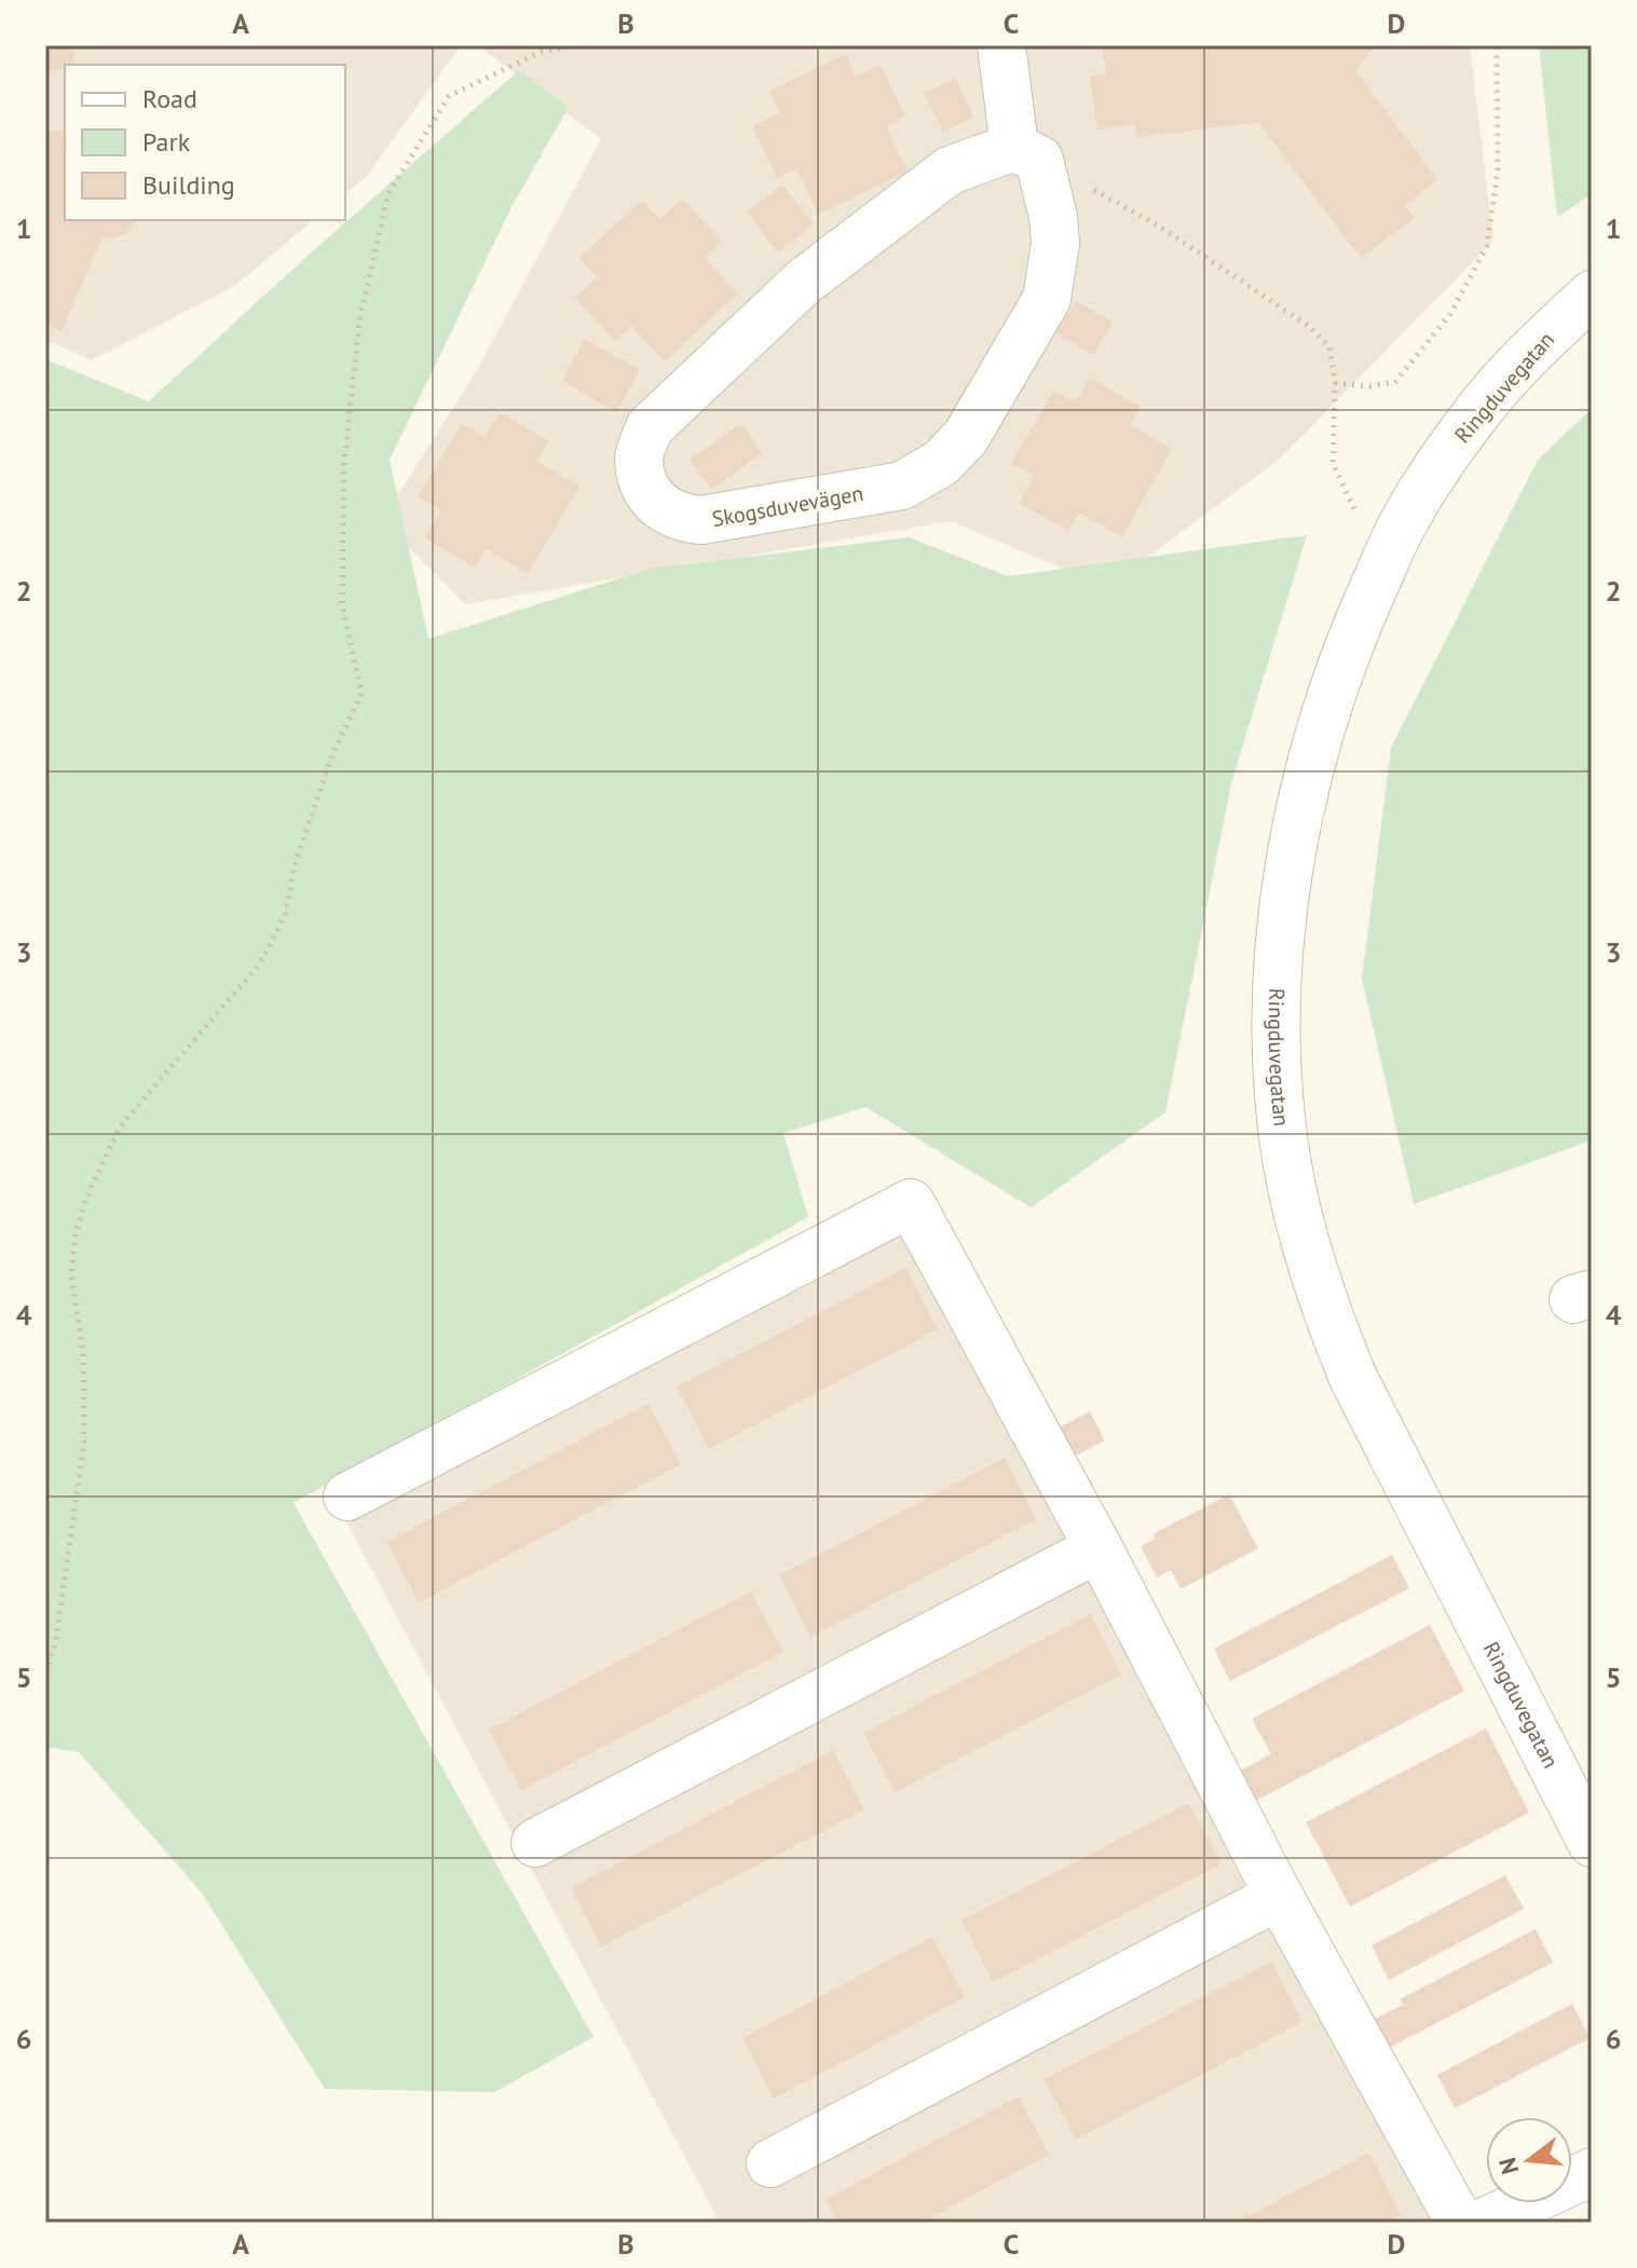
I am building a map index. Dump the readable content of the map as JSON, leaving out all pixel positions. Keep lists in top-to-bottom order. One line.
{"streets":{"street":["Ringduvegatan","Skogsduvevägen"]},"legend":["Road","Park","Building"],"north":"left","grid":{"columns":["A","B","C","D"],"rows":["1","2","3","4","5","6"]}}
